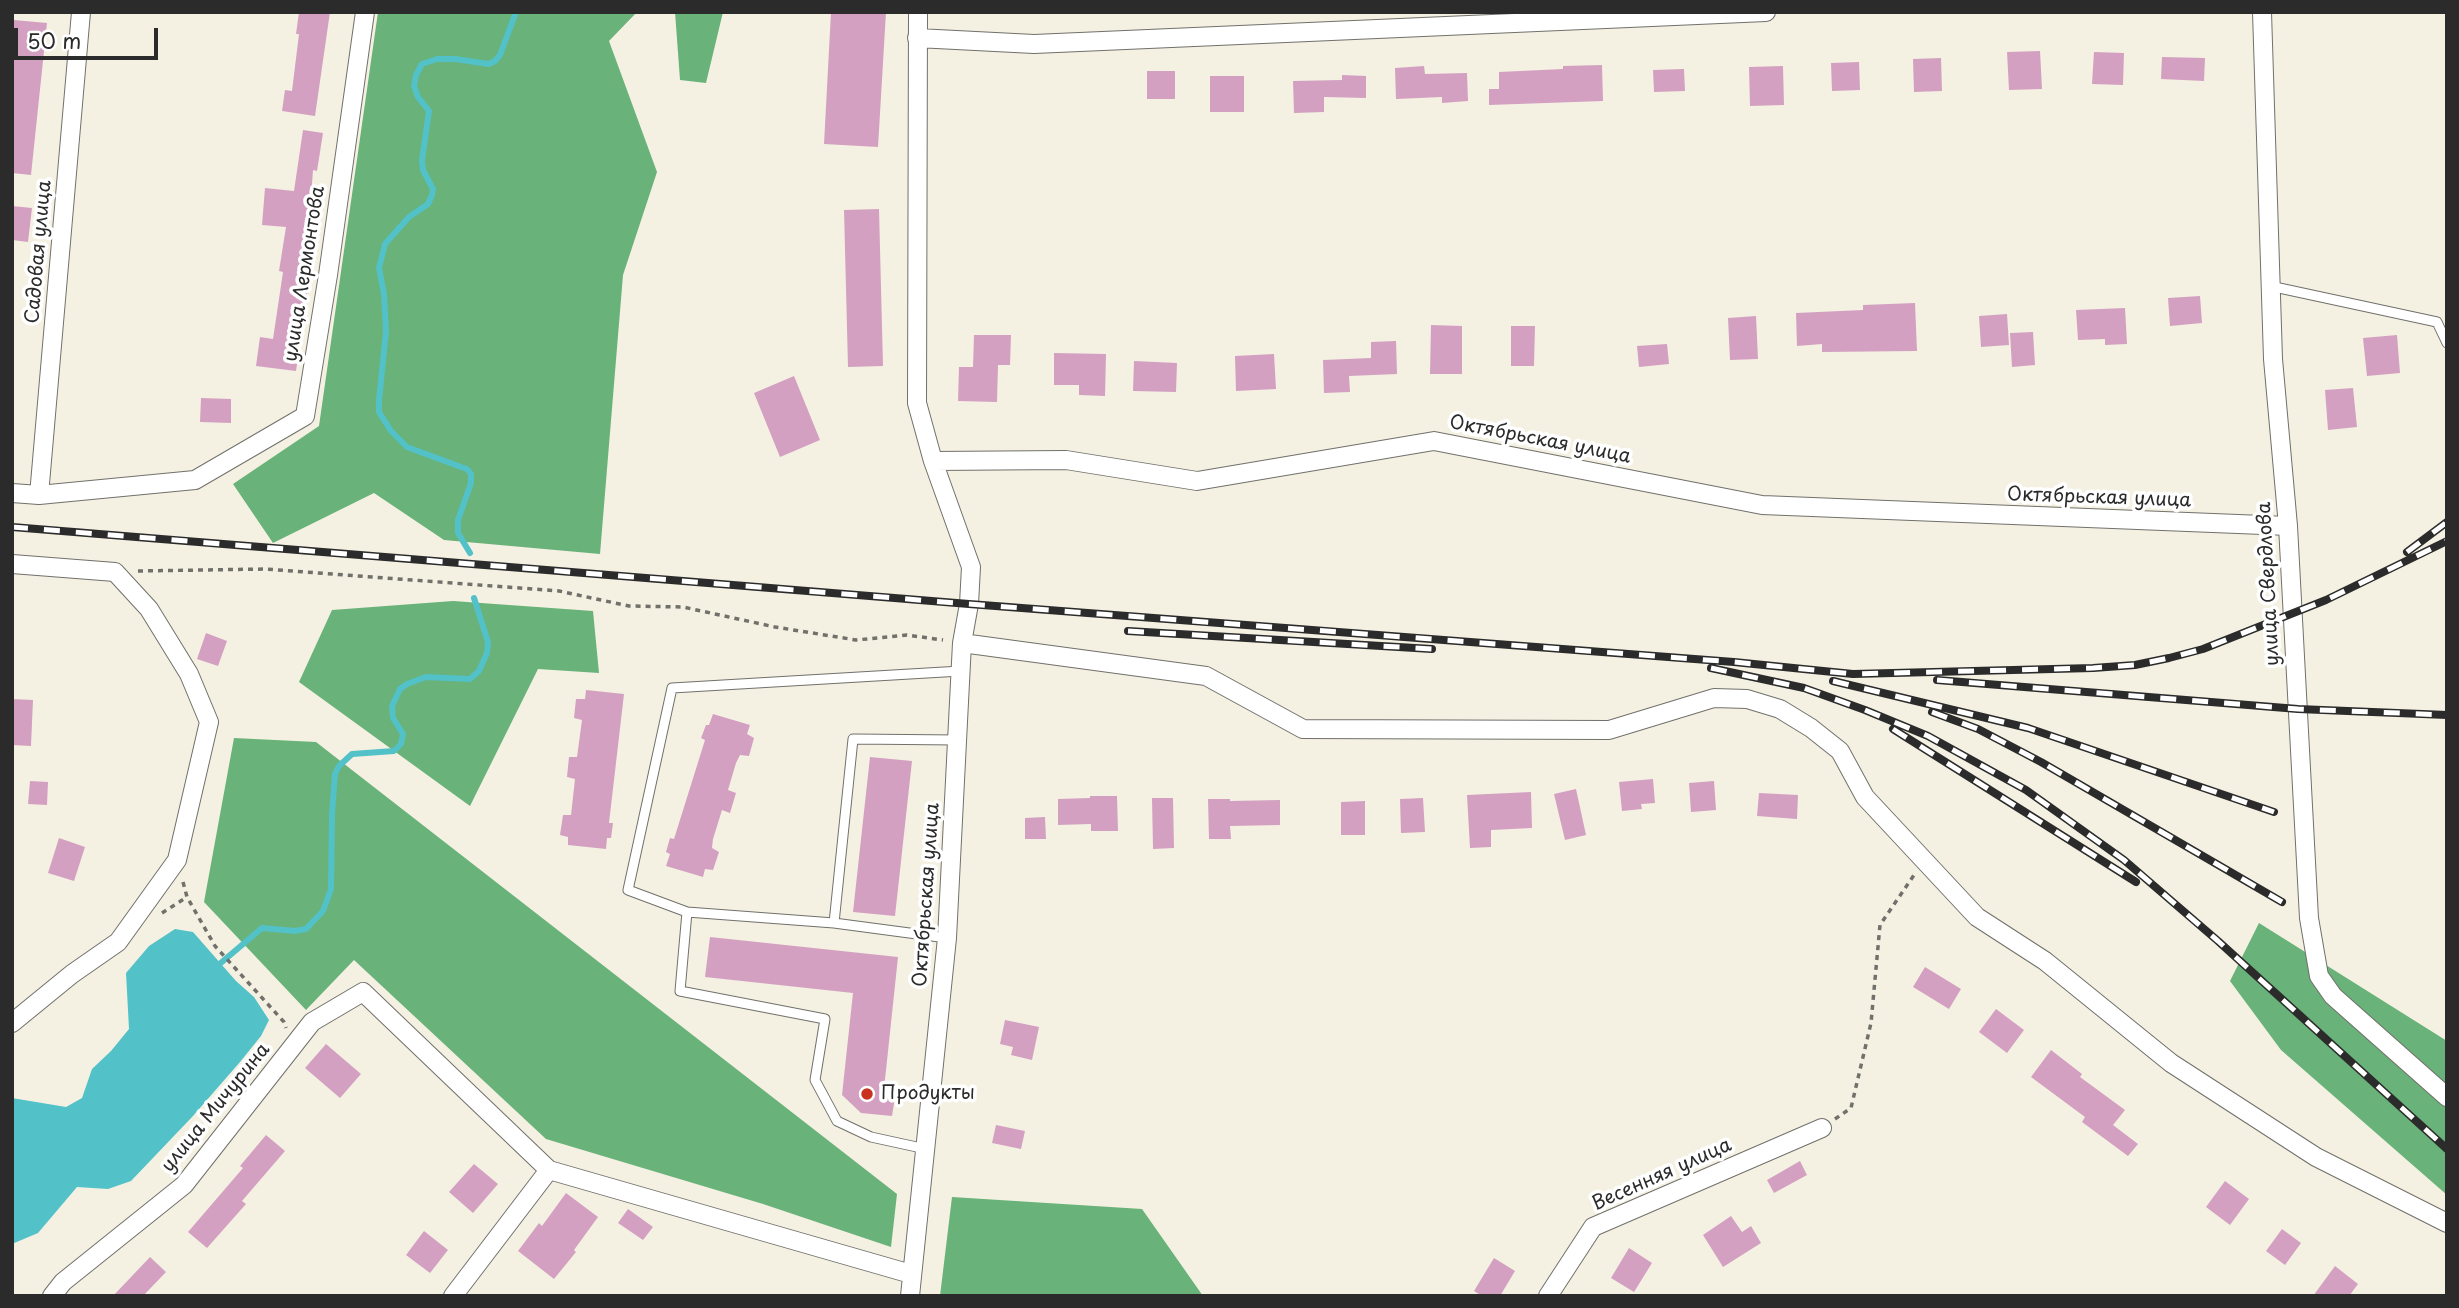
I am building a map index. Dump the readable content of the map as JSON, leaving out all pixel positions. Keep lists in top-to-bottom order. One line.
{"streets":{"street":["Садовая улица","улица Лермонтова","Октябрьская улица","улица Свердлова","улица Мичурина","Весенняя улица"]},"crossings":[["Садовая улица","улица Лермонтова"],["Октябрьская улица","улица Свердлова"]],"places":["Продукты"],"scale_bar":"50 m"}
